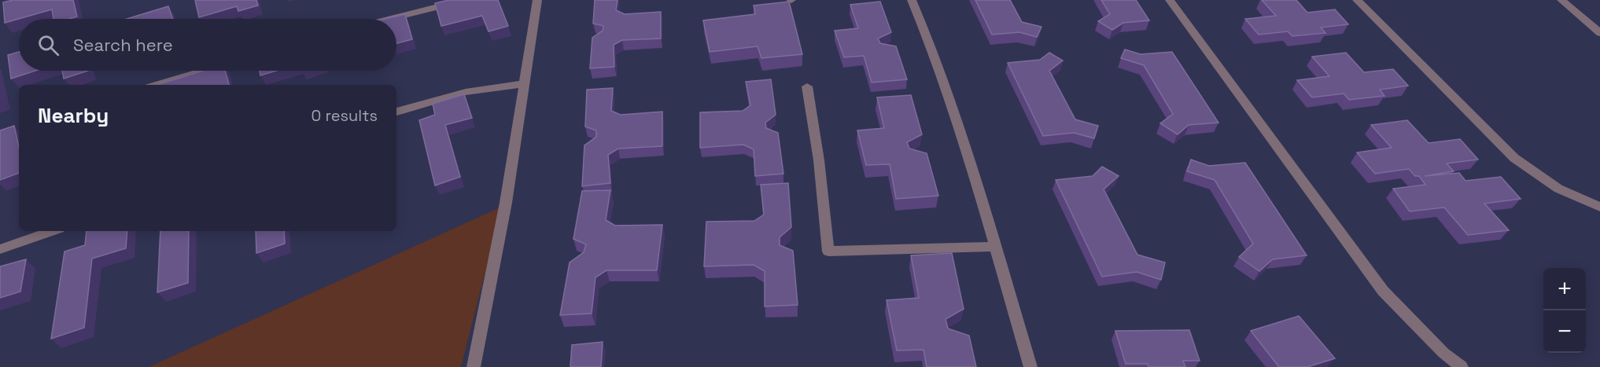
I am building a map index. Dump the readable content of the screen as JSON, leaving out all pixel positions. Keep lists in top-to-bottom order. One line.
{"page":{"search":"Search here","heading":["Nearby","0 results"],"map_buttons":["+","−"]}}
